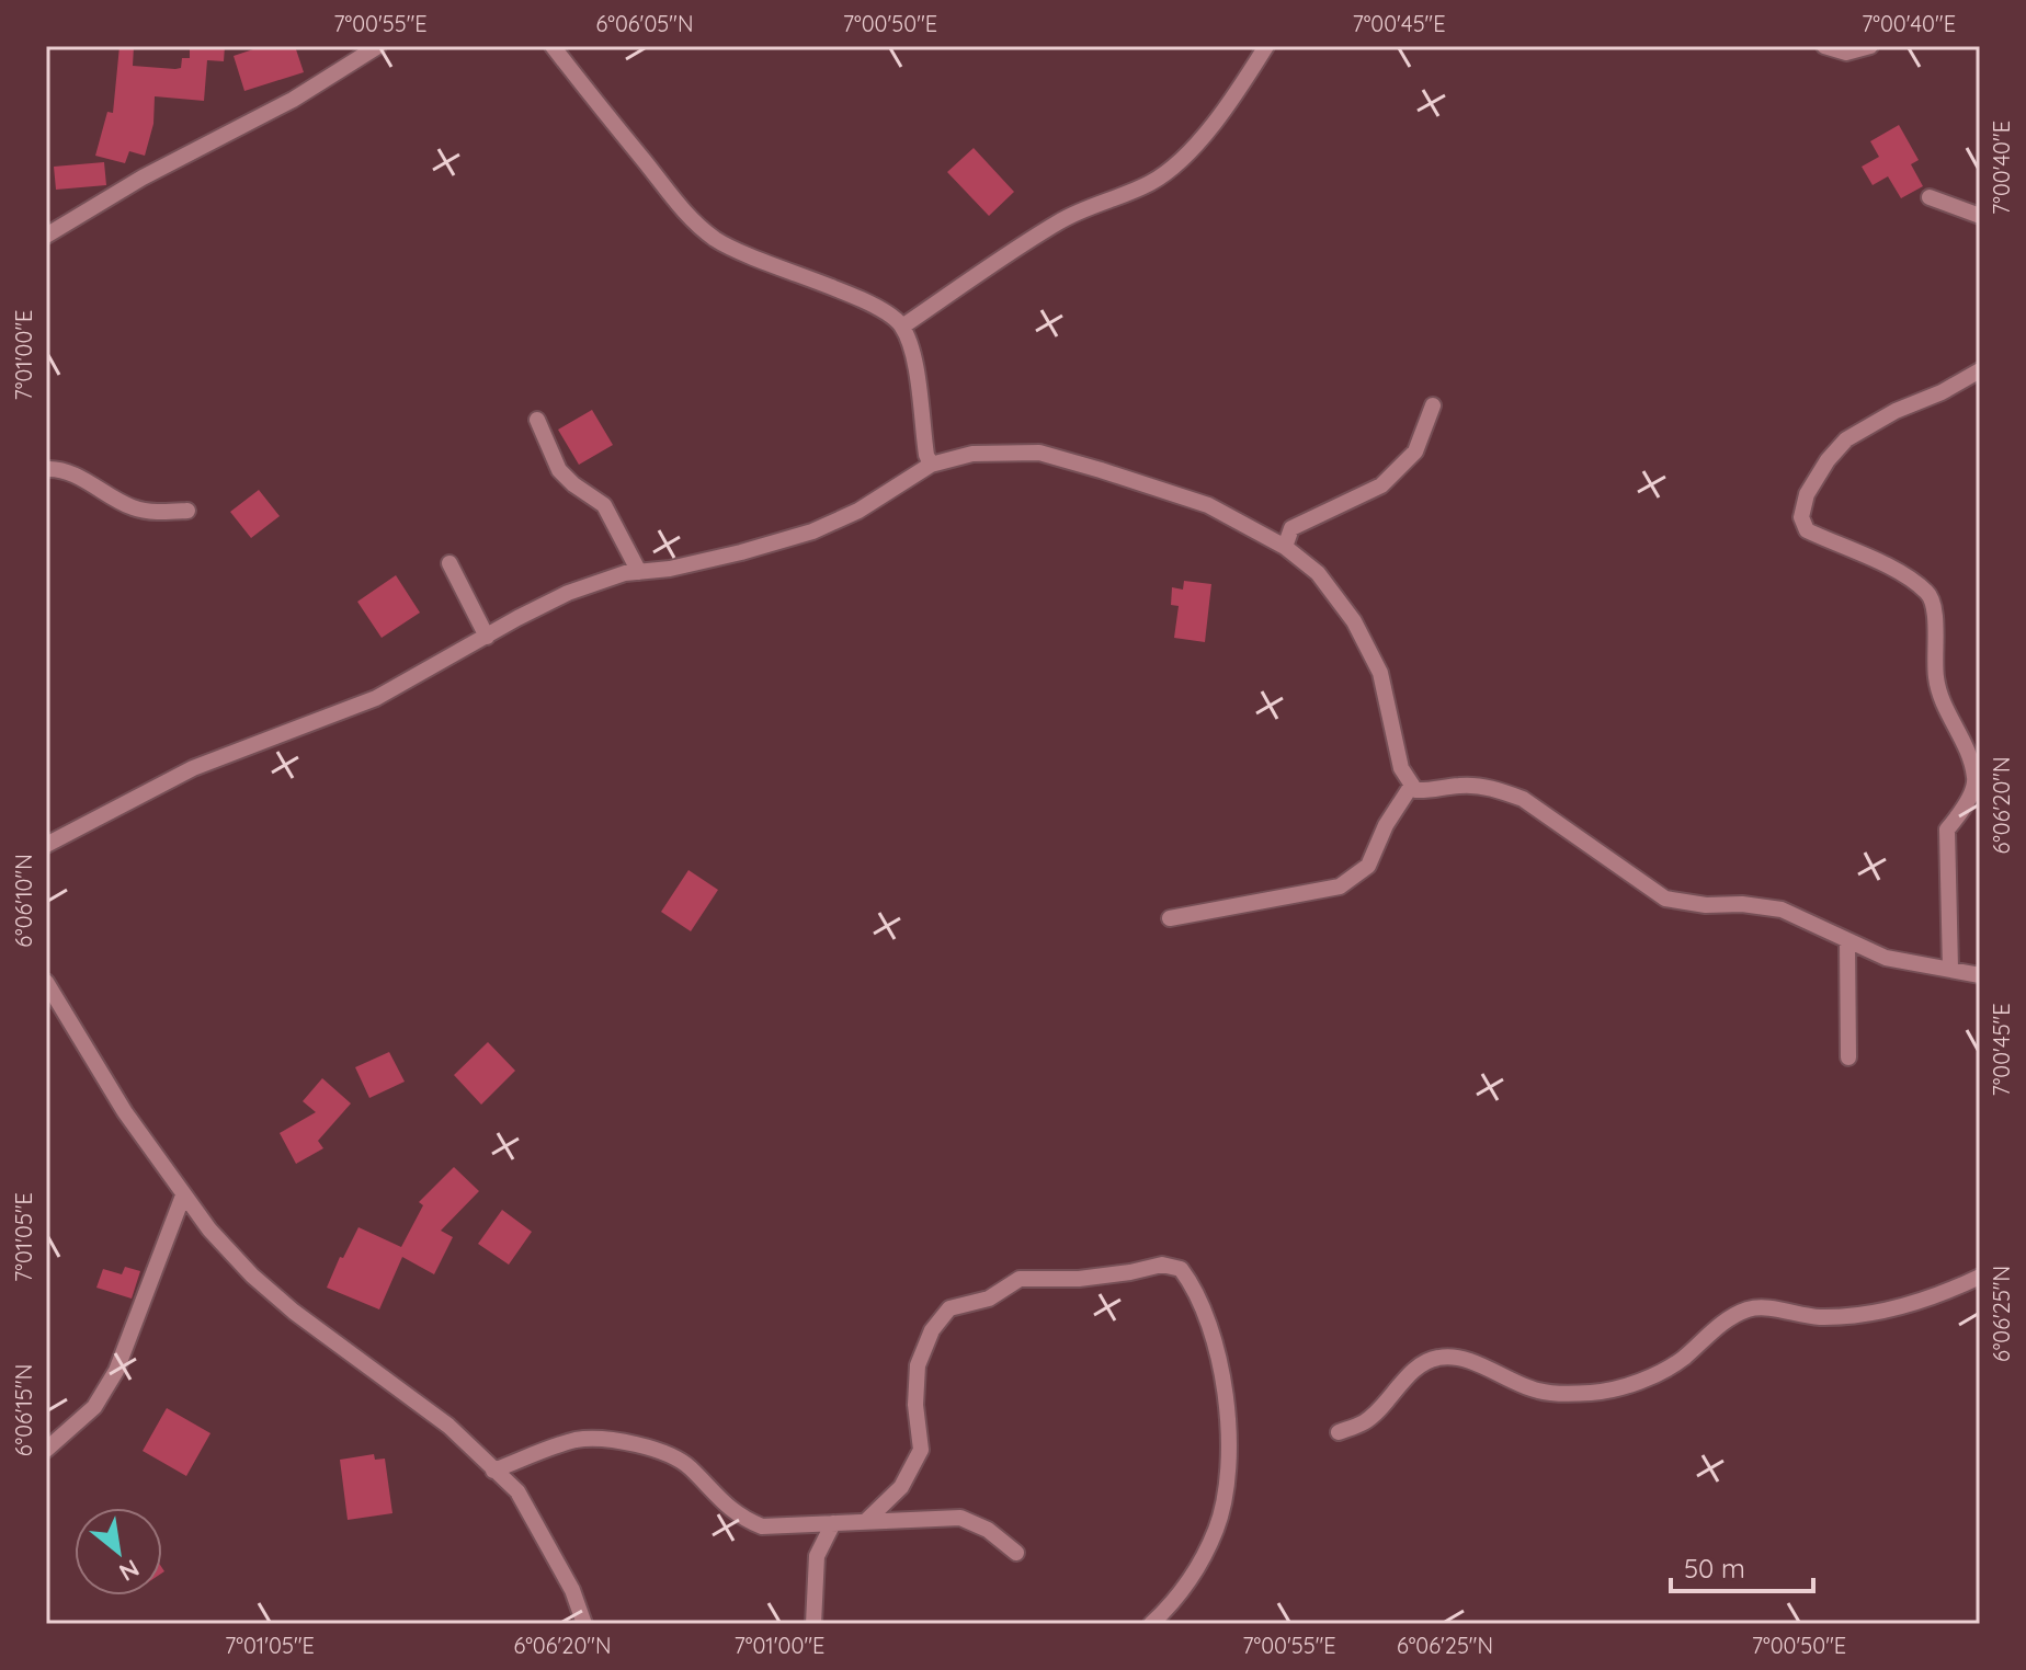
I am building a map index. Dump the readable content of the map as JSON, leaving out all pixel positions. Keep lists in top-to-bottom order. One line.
{"scale_bar":"50 m","north":"bottom right","coordinates":["7°00'55\"E","6°06'05\"N","7°00'50\"E","7°00'45\"E","7°00'40\"E","7°01'00\"E","6°06'20\"N","6°06'10\"N","7°01'05\"E","6°06'25\"N","6°06'15\"N"]}
